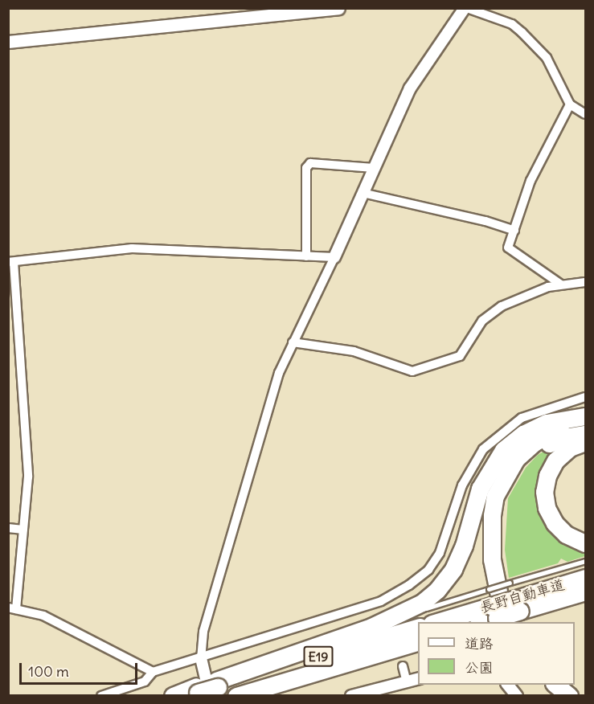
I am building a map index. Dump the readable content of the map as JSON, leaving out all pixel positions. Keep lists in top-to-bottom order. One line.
{"streets":{"highway":["長野自動車道","E19"]},"legend":["道路","公園"],"scale_bar":"100 m"}
